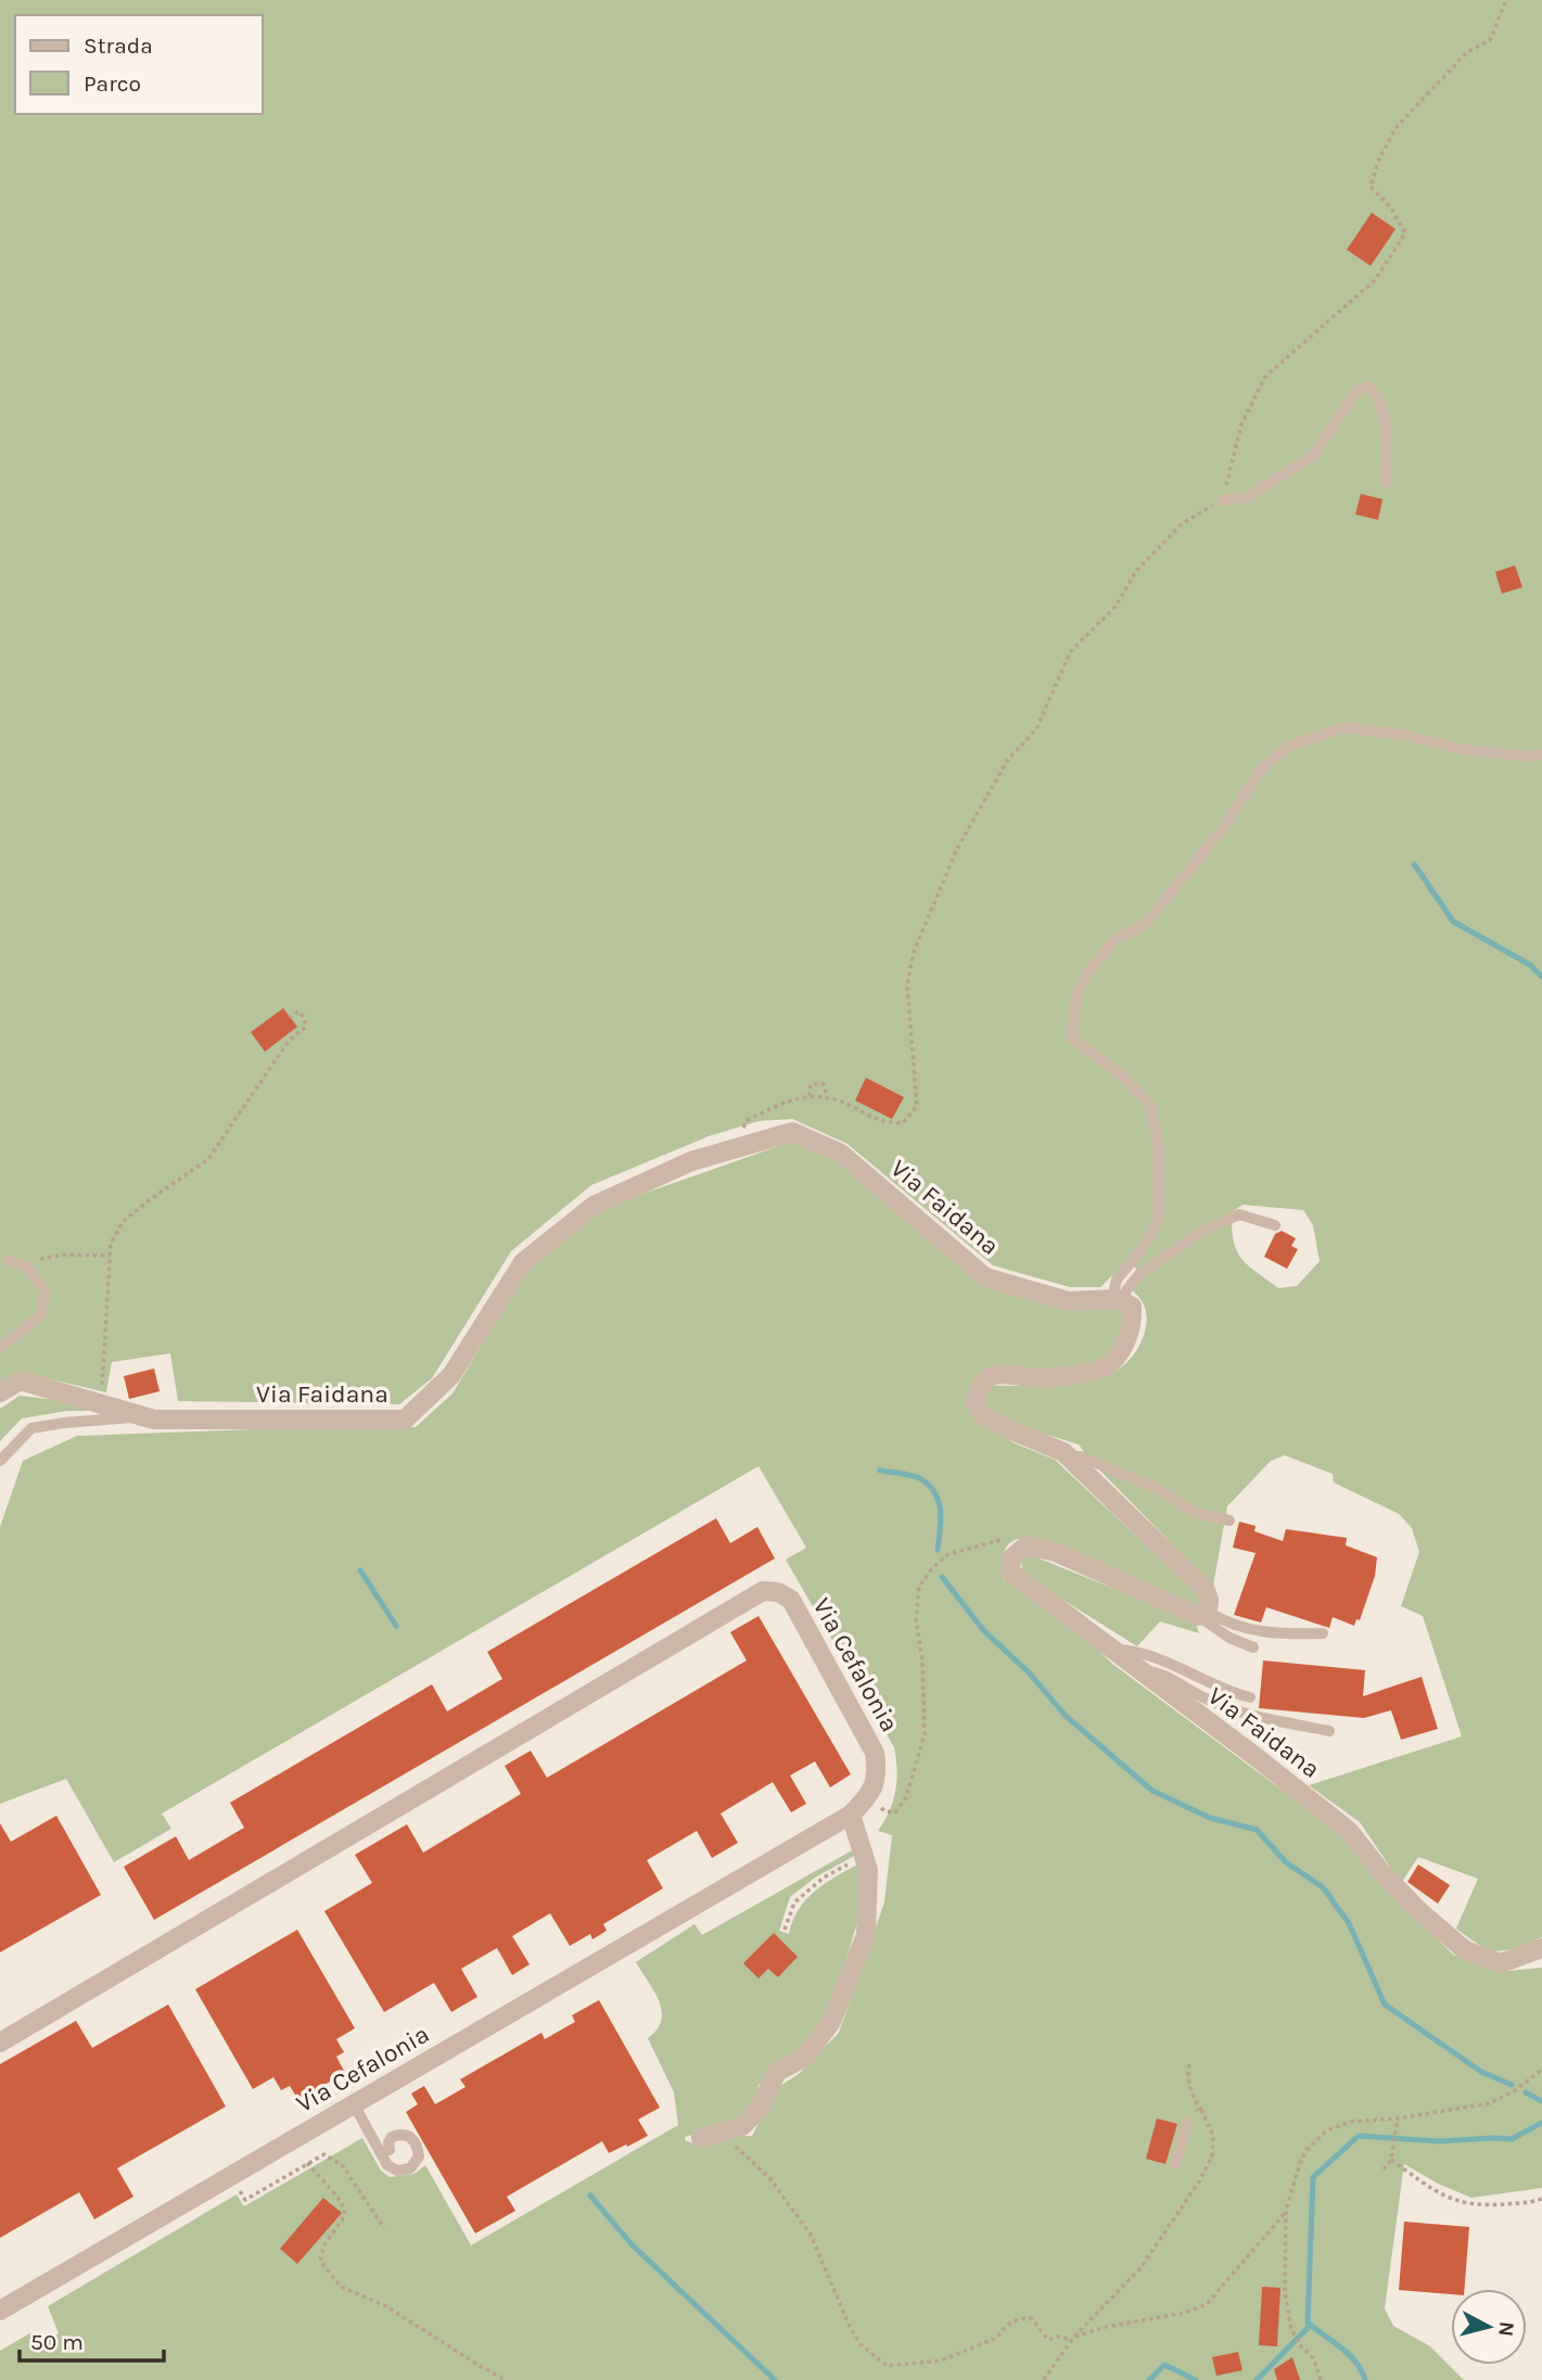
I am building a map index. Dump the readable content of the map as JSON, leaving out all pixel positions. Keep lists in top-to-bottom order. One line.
{"streets":{"street":["Via Faidana","Via Cefalonia"]},"legend":["Strada","Parco"],"scale_bar":"50 m","north":"right"}
